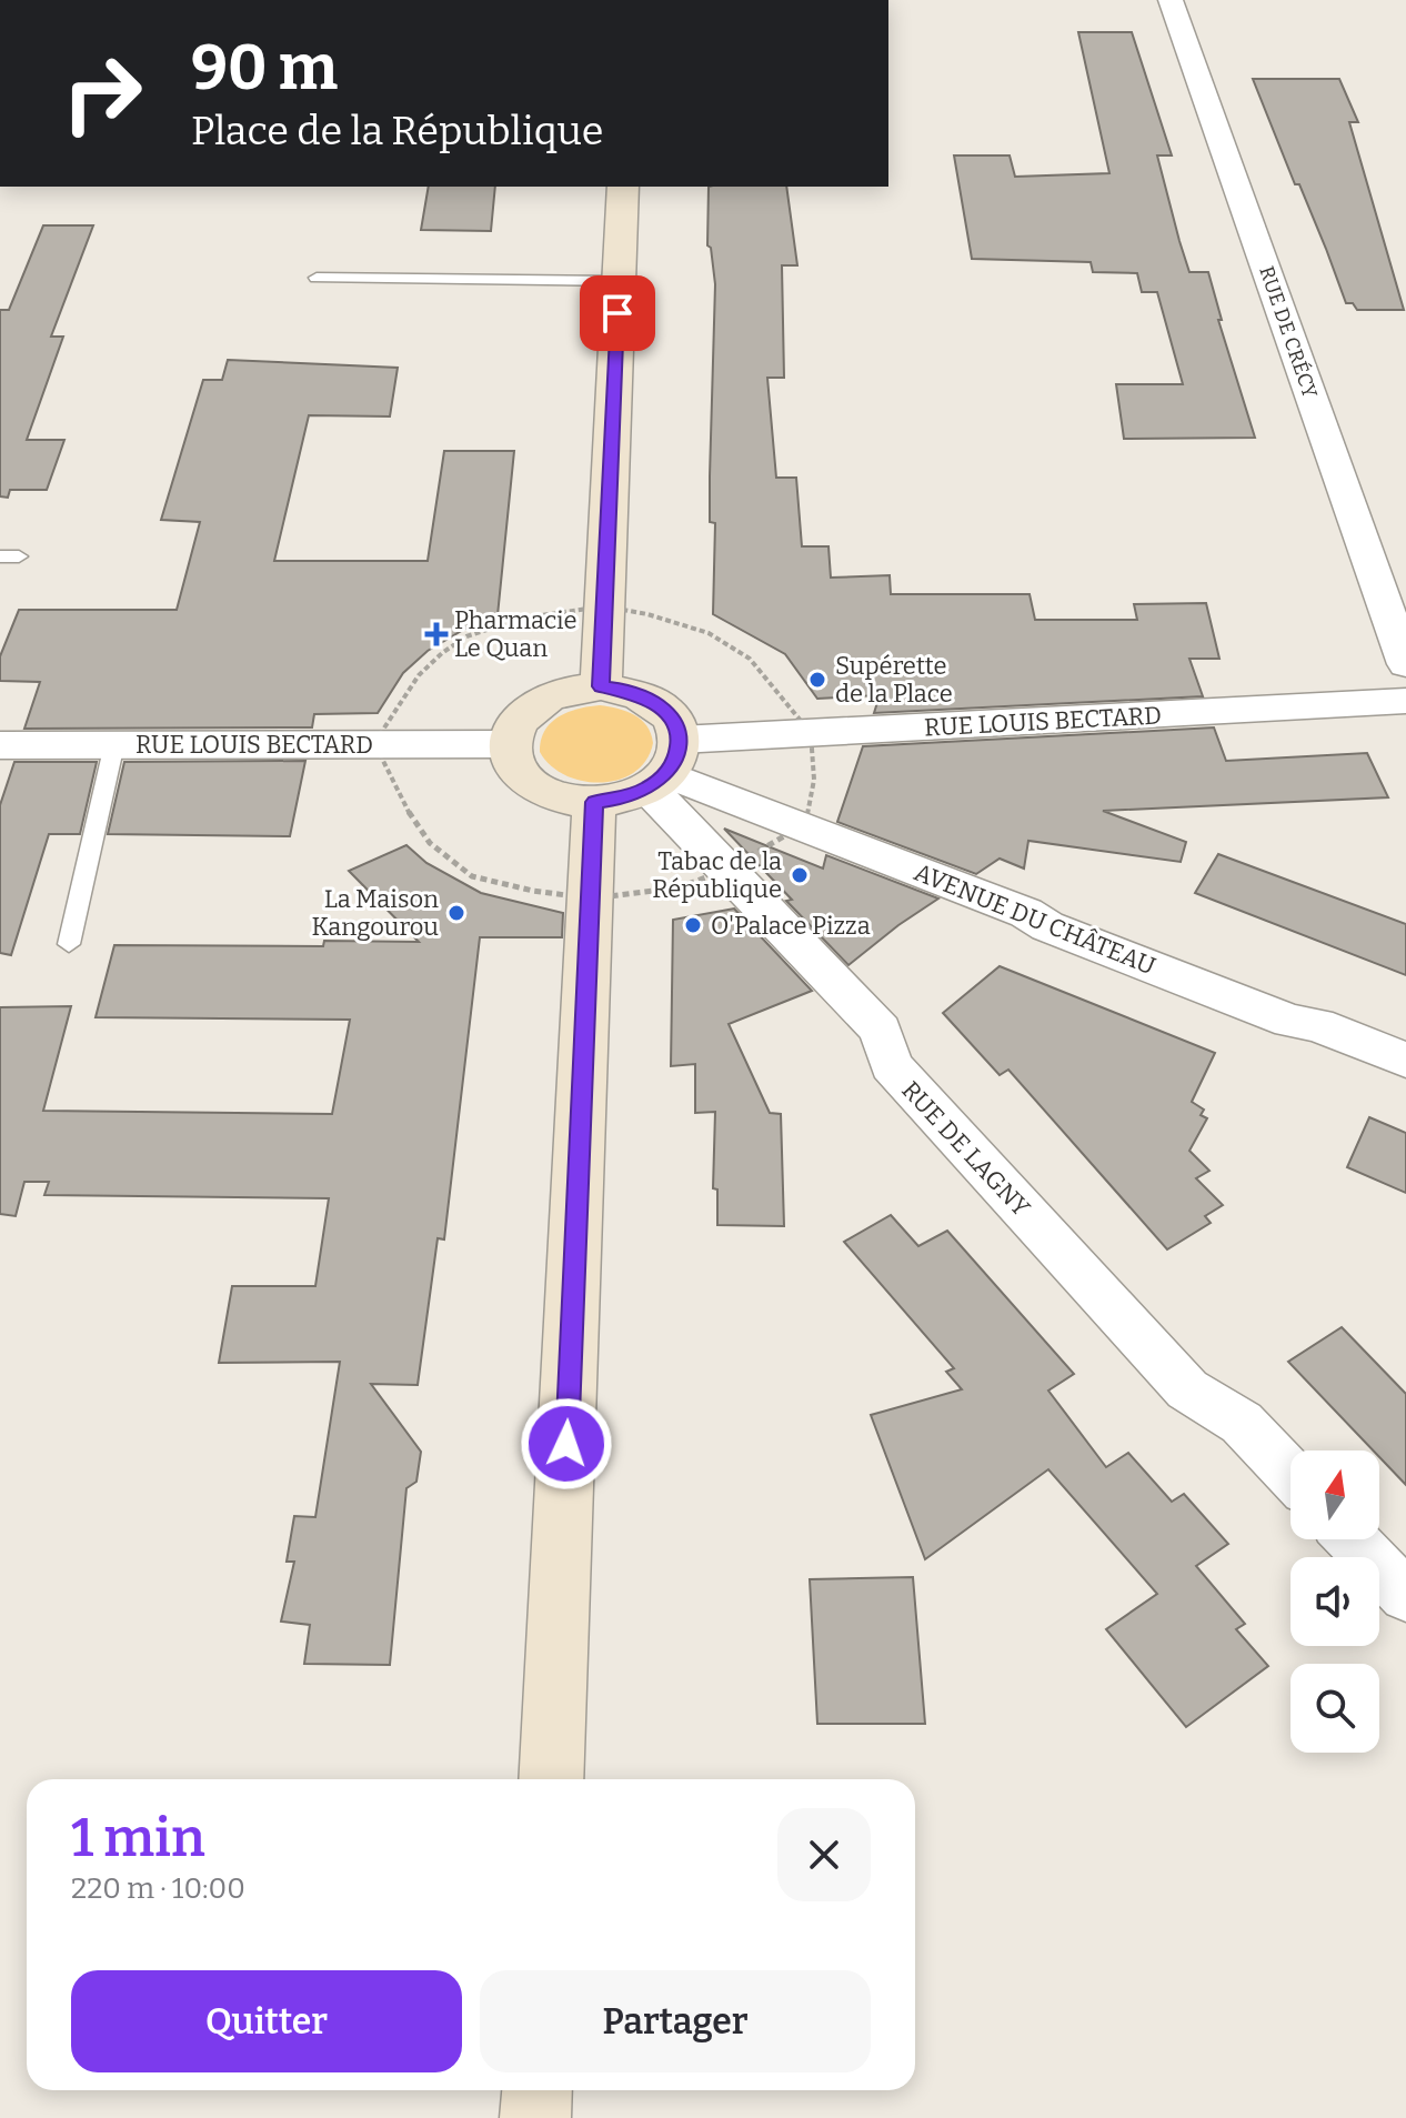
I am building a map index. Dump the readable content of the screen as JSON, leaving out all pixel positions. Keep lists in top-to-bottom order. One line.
{"streets":{"street":["RUE DE CRÉCY","RUE LOUIS BECTARD","AVENUE DU CHÂTEAU","RUE DE LAGNY"]},"crossings":[["RUE LOUIS BECTARD","AVENUE DU CHÂTEAU"],["RUE LOUIS BECTARD","RUE DE LAGNY"],["AVENUE DU CHÂTEAU","RUE DE LAGNY"]],"places":{"health":["Pharmacie Le Quan"],"other":["Supérette de la Place","Tabac de la République","La Maison Kangourou","O'Palace Pizza"]},"north":"top","page":{"turn":["90 m","Place de la République"],"heading":["1 min","220 m · 10:00"],"buttons":["Quitter","Partager"]}}
